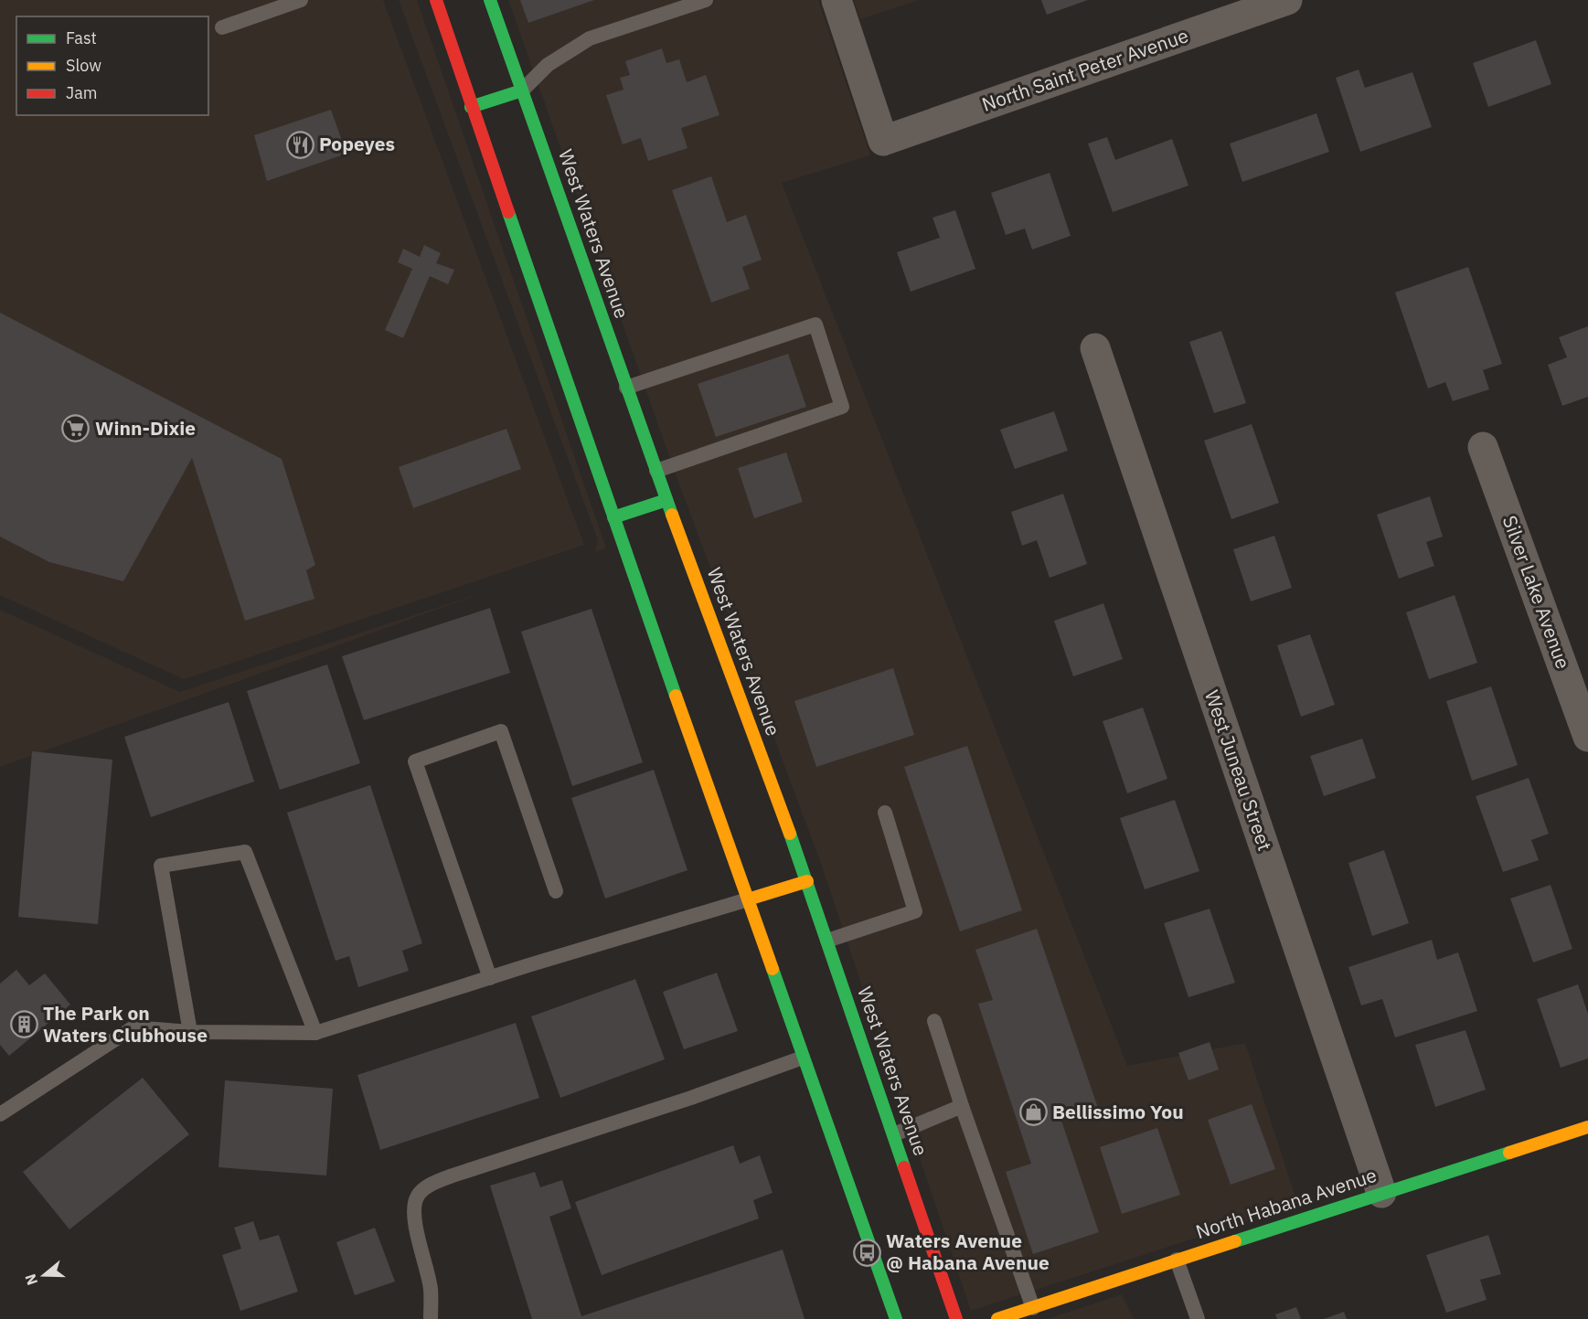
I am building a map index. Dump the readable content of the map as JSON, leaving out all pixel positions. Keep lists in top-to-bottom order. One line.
{"streets":{"main road":["West Waters Avenue","North Habana Avenue"],"street":["North Saint Peter Avenue","Silver Lake Avenue","West Juneau Street"]},"crossings":[["West Juneau Street","North Habana Avenue"]],"places":{"restaurant":["Popeyes"],"supermarket":["Winn-Dixie"],"building":["The Park on Waters Clubhouse"],"shop":["Bellissimo You"],"bus stop":["Waters Avenue @ Habana Avenue"]},"legend":["Fast","Slow","Jam"],"north":"left"}
